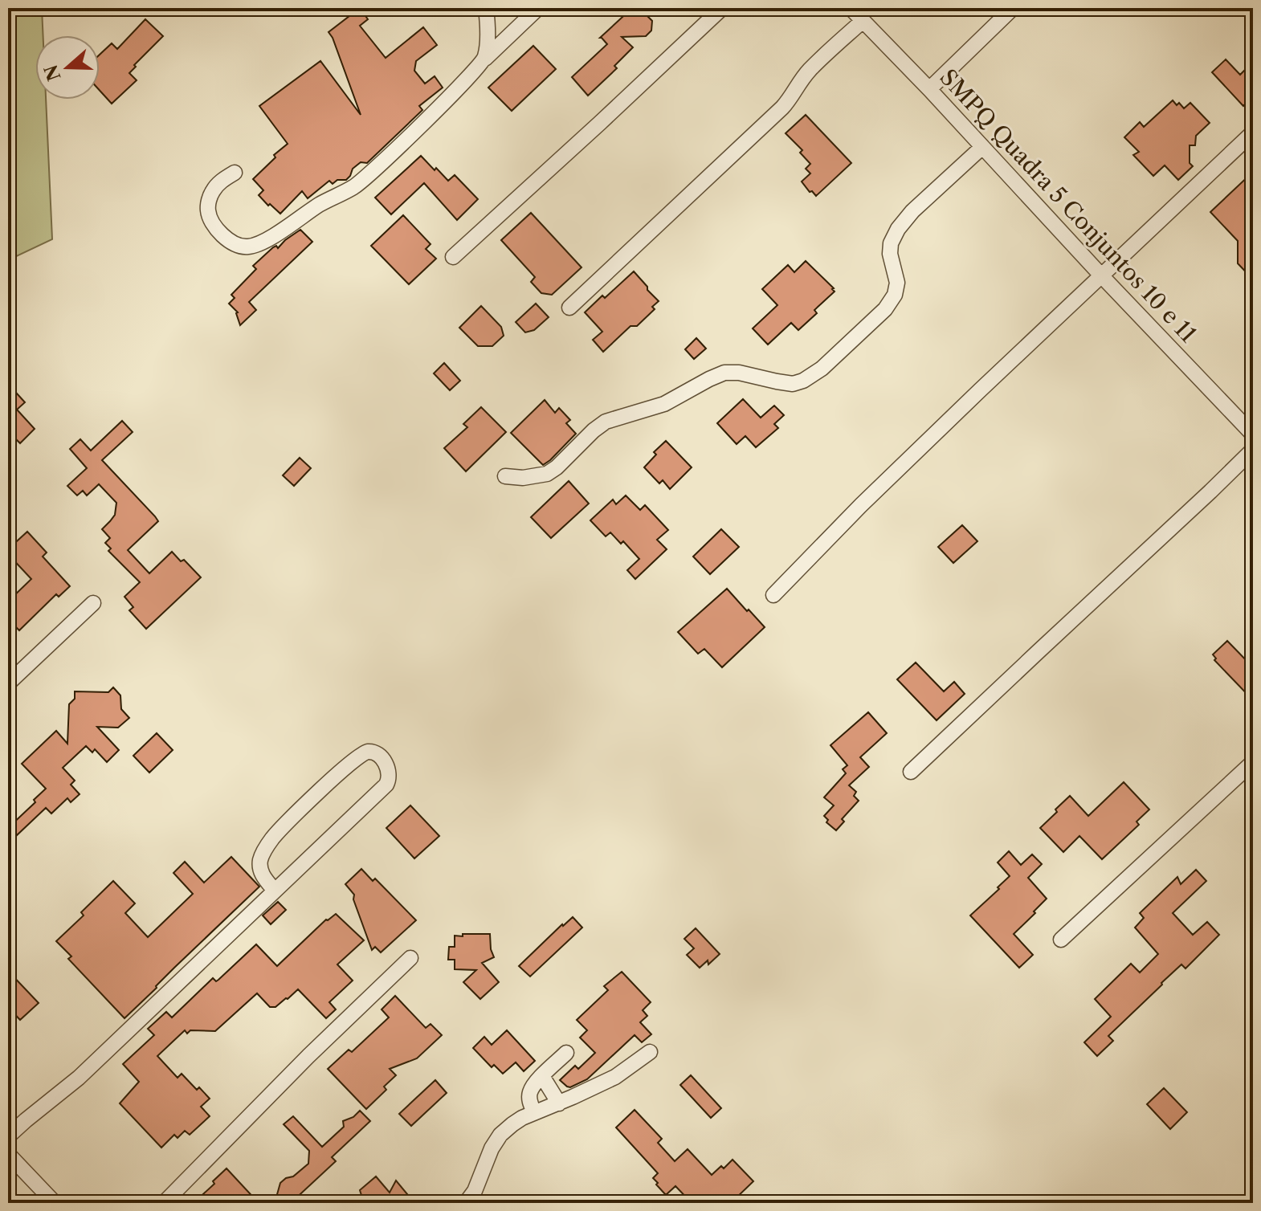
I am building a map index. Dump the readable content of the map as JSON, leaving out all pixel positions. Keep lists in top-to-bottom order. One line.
{"streets":{"street":["SMPQ Quadra 5 Conjuntos 10 e 11"]},"north":"left"}
